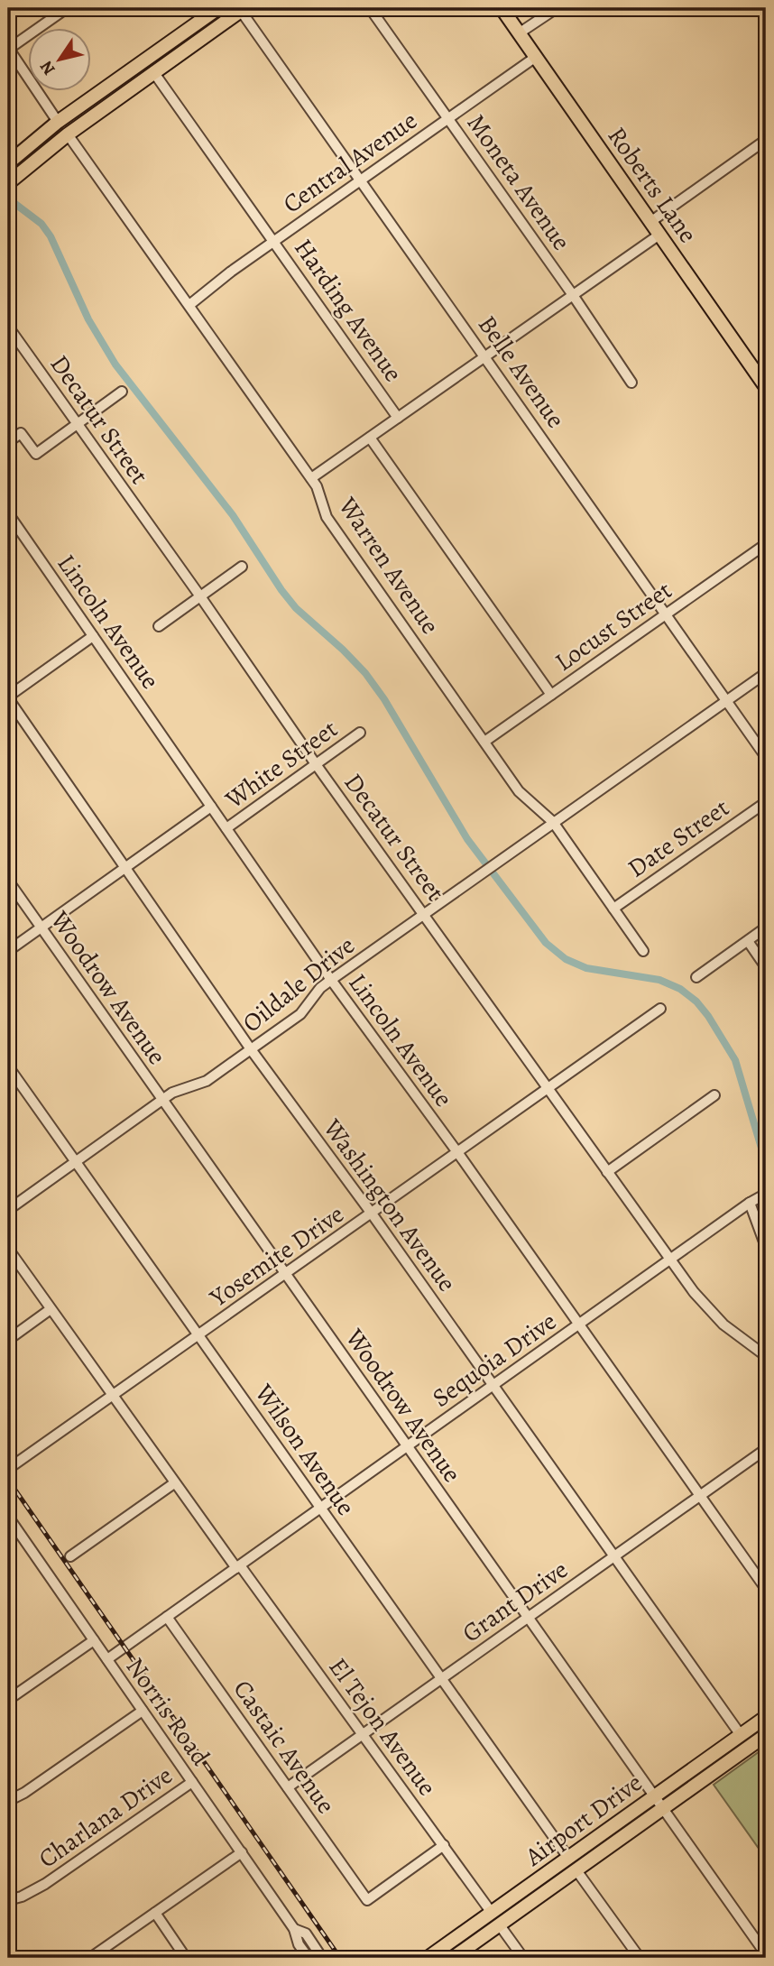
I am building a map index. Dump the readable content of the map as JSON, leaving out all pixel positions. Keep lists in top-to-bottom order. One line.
{"streets":{"main road":["Roberts Lane","Airport Drive"],"street":["Central Avenue","Moneta Avenue","Harding Avenue","Belle Avenue","Decatur Street","Warren Avenue","Lincoln Avenue","Locust Street","White Street","Date Street","Oildale Drive","Woodrow Avenue","Washington Avenue","Yosemite Drive","Sequoia Drive","Wilson Avenue","Grant Drive","Norris Road","El Tejon Avenue","Castaic Avenue","Charlana Drive"]},"crossings":[["Central Avenue","Moneta Avenue"],["Central Avenue","Roberts Lane"],["Central Avenue","Harding Avenue"],["Central Avenue","Belle Avenue"],["Central Avenue","Warren Avenue"],["Belle Avenue","Locust Street"],["Belle Avenue","Oildale Drive"],["Decatur Street","White Street"],["Decatur Street","Oildale Drive"],["Decatur Street","Yosemite Drive"],["Decatur Street","Sequoia Drive"],["Warren Avenue","Locust Street"],["Warren Avenue","Date Street"],["Warren Avenue","Oildale Drive"],["Lincoln Avenue","White Street"],["Lincoln Avenue","Oildale Drive"],["Lincoln Avenue","Yosemite Drive"],["Lincoln Avenue","Sequoia Drive"],["Lincoln Avenue","Grant Drive"],["Oildale Drive","Woodrow Avenue"],["Oildale Drive","Washington Avenue"],["Oildale Drive","Wilson Avenue"],["Woodrow Avenue","Yosemite Drive"],["Woodrow Avenue","Sequoia Drive"],["Woodrow Avenue","Grant Drive"],["Woodrow Avenue","Airport Drive"],["Washington Avenue","Yosemite Drive"],["Washington Avenue","Sequoia Drive"],["Washington Avenue","Grant Drive"],["Washington Avenue","Airport Drive"],["Yosemite Drive","Wilson Avenue"],["Yosemite Drive","El Tejon Avenue"],["Sequoia Drive","Wilson Avenue"],["Sequoia Drive","Norris Road"],["Sequoia Drive","El Tejon Avenue"],["Sequoia Drive","Castaic Avenue"],["Wilson Avenue","Grant Drive"],["Wilson Avenue","Airport Drive"],["Grant Drive","El Tejon Avenue"],["Grant Drive","Castaic Avenue"],["Norris Road","Charlana Drive"],["El Tejon Avenue","Castaic Avenue"],["El Tejon Avenue","Airport Drive"]],"north":"bottom left"}
